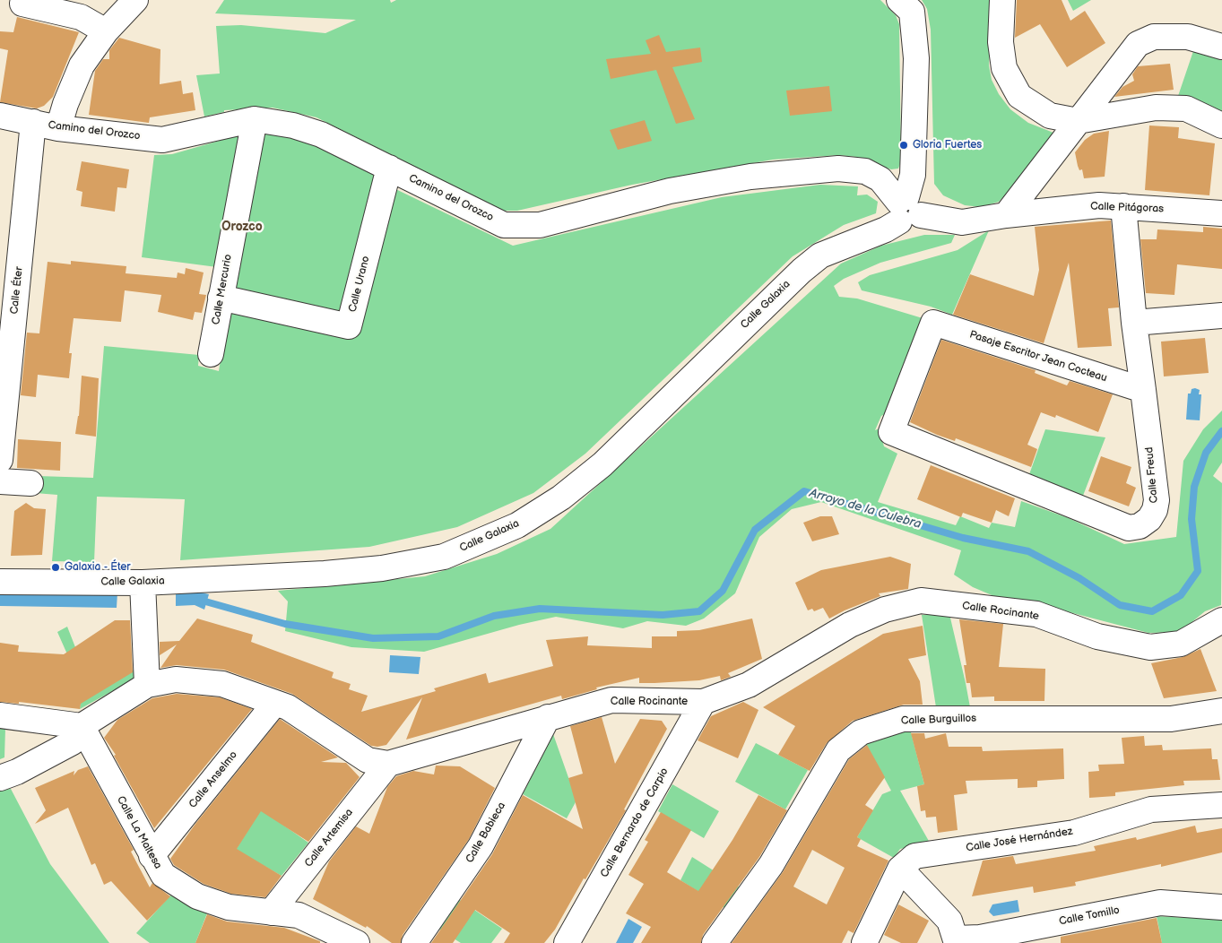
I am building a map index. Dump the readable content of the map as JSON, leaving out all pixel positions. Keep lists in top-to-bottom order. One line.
{"streets":{"street":["Camino del Orozco","Calle Pitágoras","Calle Urano","Calle Mercurio","Calle Éter","Calle Galaxia","Pasaje Escritor Jean Cocteau","Calle Freud","Calle Rocinante","Calle Burguillos","Calle Anselmo","Calle Bernardo de Carpio","Calle La Maltesa","Calle Babieca","Calle Artemisa","Calle José Hernández","Calle Tomillo"]},"crossings":[["Camino del Orozco","Calle Urano"],["Camino del Orozco","Calle Mercurio"],["Camino del Orozco","Calle Éter"],["Camino del Orozco","Calle Galaxia"],["Calle Pitágoras","Calle Freud"],["Calle Urano","Calle Mercurio"],["Pasaje Escritor Jean Cocteau","Calle Freud"],["Calle Rocinante","Calle Anselmo"],["Calle Rocinante","Calle Bernardo de Carpio"],["Calle Rocinante","Calle La Maltesa"],["Calle Rocinante","Calle Babieca"],["Calle Rocinante","Calle Artemisa"],["Calle Anselmo","Calle La Maltesa"],["Calle La Maltesa","Calle Artemisa"]],"districts":["Orozco"],"water":["Arroyo de la Culebra"],"places":["Gloria Fuertes","Galaxia - Éter"]}
